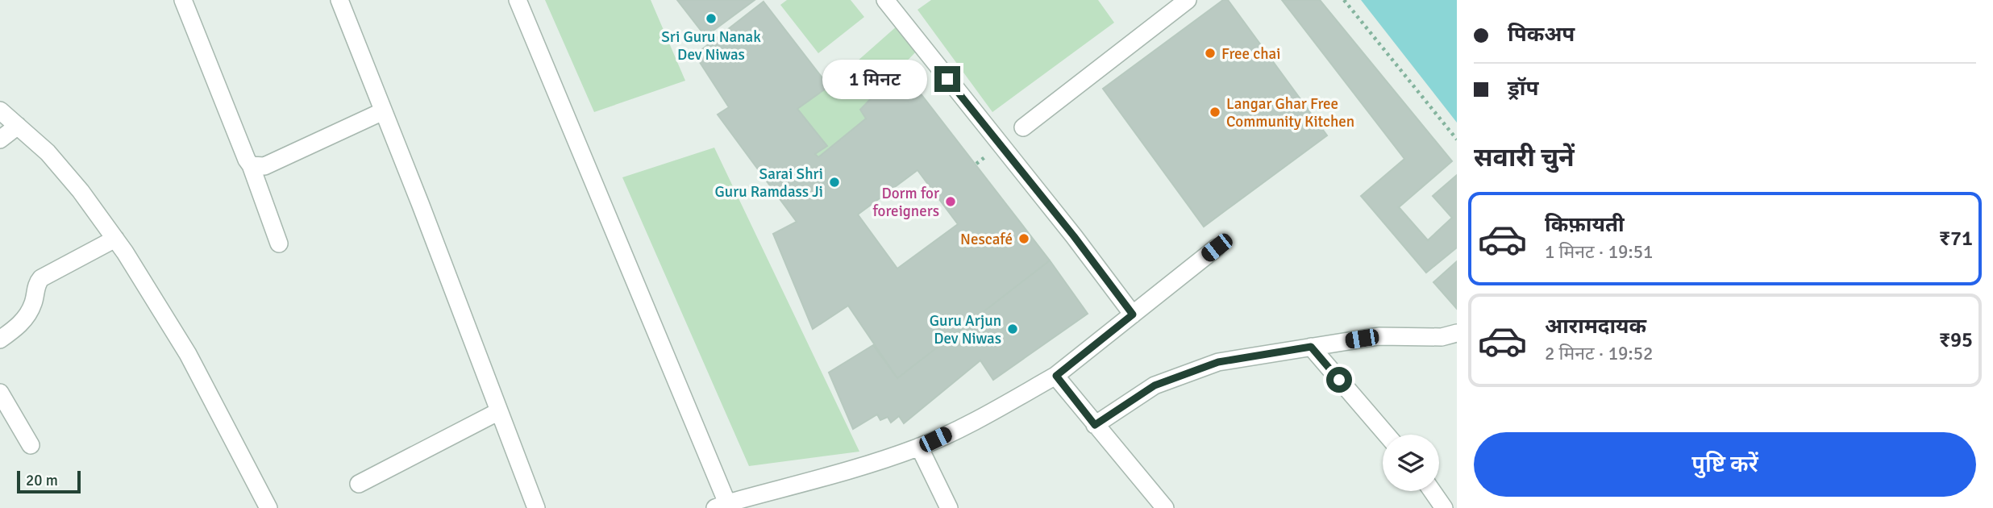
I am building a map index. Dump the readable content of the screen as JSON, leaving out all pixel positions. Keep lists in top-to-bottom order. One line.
{"places":["Sri Guru Nanak Dev Niwas","Free chai","Langar Ghar Free Community Kitchen","Sarai Shri Guru Ramdass Ji","Dorm for foreigners","Nescafé","Guru Arjun Dev Niwas"],"scale_bar":"20 m","page":{"banner":["पिकअप","ड्रॉप"],"bubble":"1 मिनट","heading":"सवारी चुनें","list":[{"name":"किफ़ायती","note":"1 मिनट · 19:51","value":"₹71"},{"name":"आरामदायक","note":"2 मिनट · 19:52","value":"₹95"}],"buttons":"पुष्टि करें","scale":"20 m"}}
